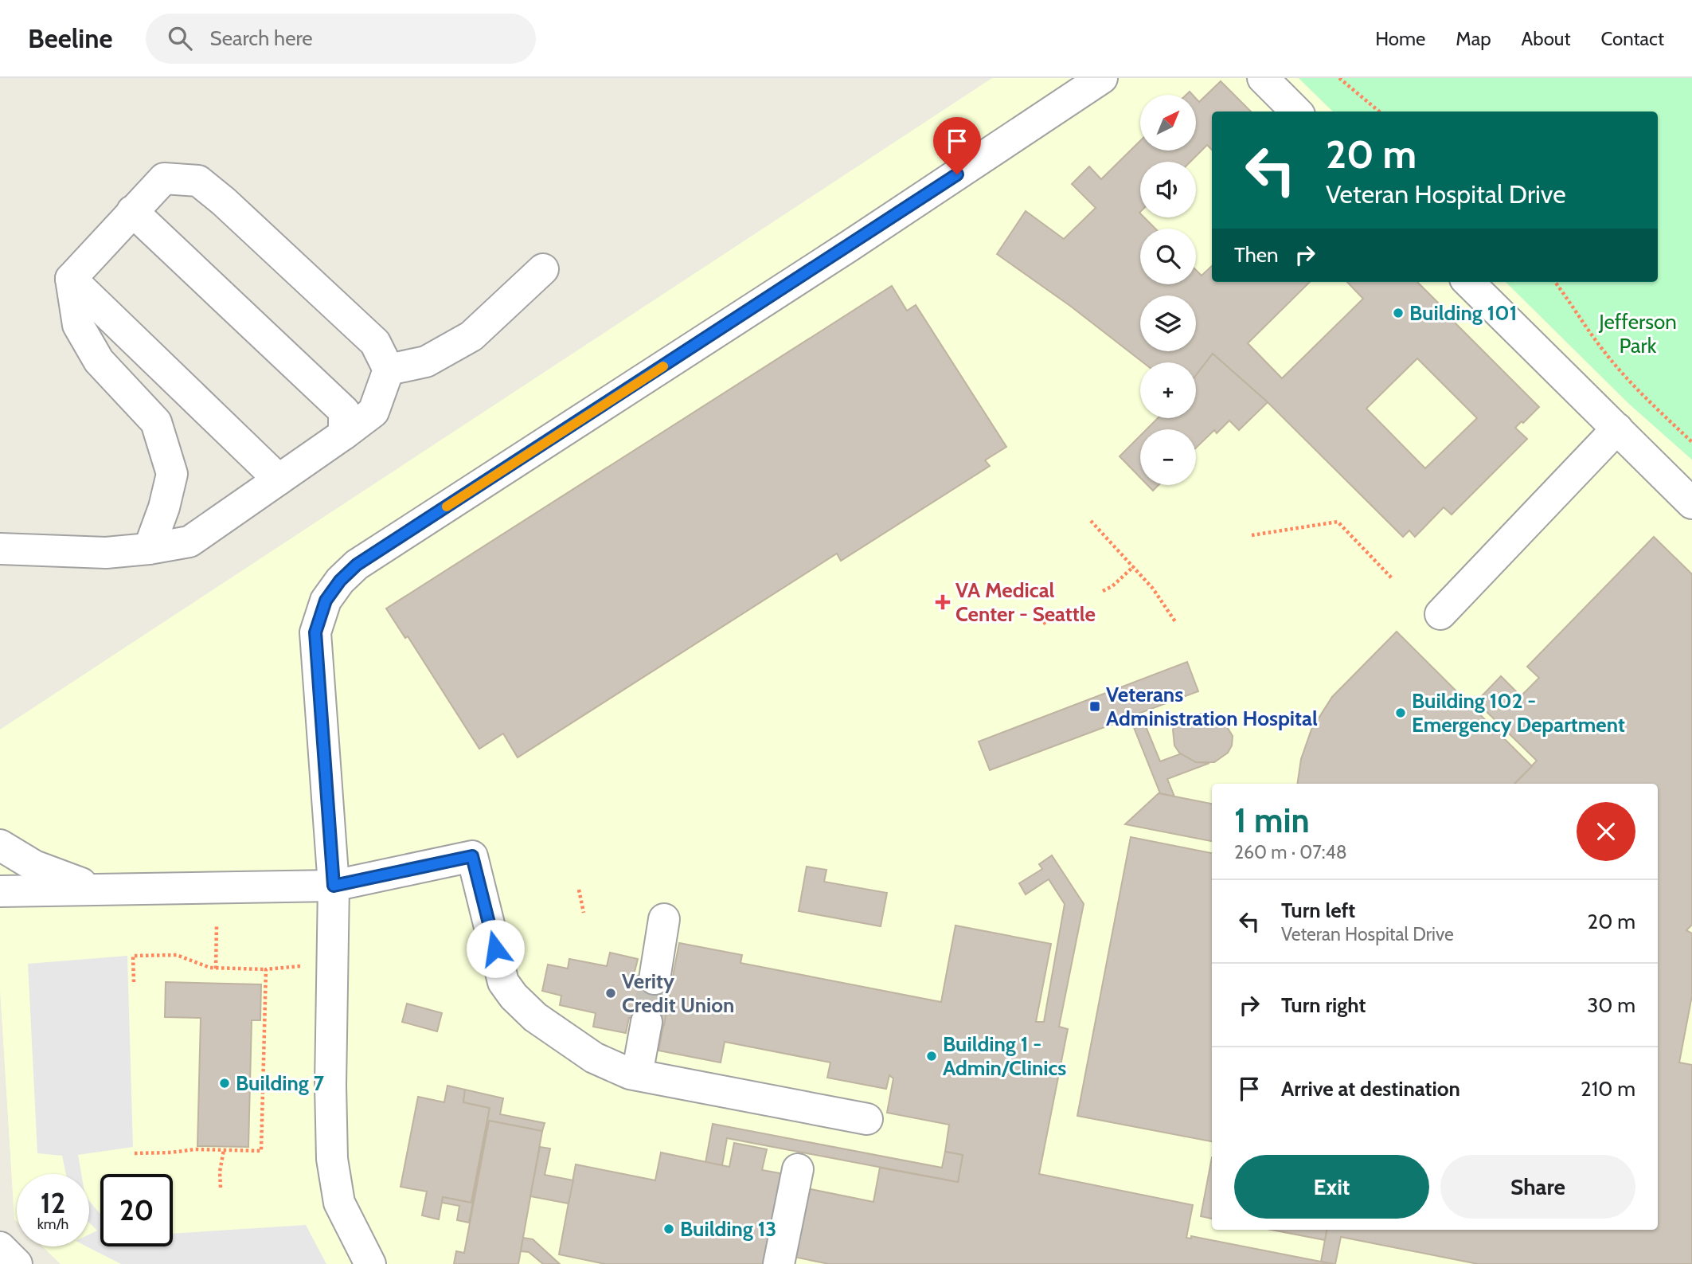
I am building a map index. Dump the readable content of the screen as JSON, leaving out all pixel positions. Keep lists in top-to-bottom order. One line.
{"parks":["Jefferson Park"],"places":{"other":["Building 101","Building 102 - Emergency Department","Verity Credit Union","Building 1 - Admin/Clinics","Building 7","Building 13"],"health":["VA Medical Center - Seattle"],"transit":["Veterans Administration Hospital"]},"north":"top right","page":{"header":"Beeline","search":"Search here","nav":["Home","Map","About","Contact"],"map_buttons":["+","−"],"turn":["20 m","Veteran Hospital Drive"],"then":"Then","heading":["1 min","260 m · 07:48"],"list":[{"name":"Turn left","note":"Veteran Hospital Drive","value":"20 m"},{"name":"Turn right","value":"30 m"},{"name":"Arrive at destination","value":"210 m"}],"buttons":["Exit","Share"],"speed":"12 km/h","limit":"20"}}
